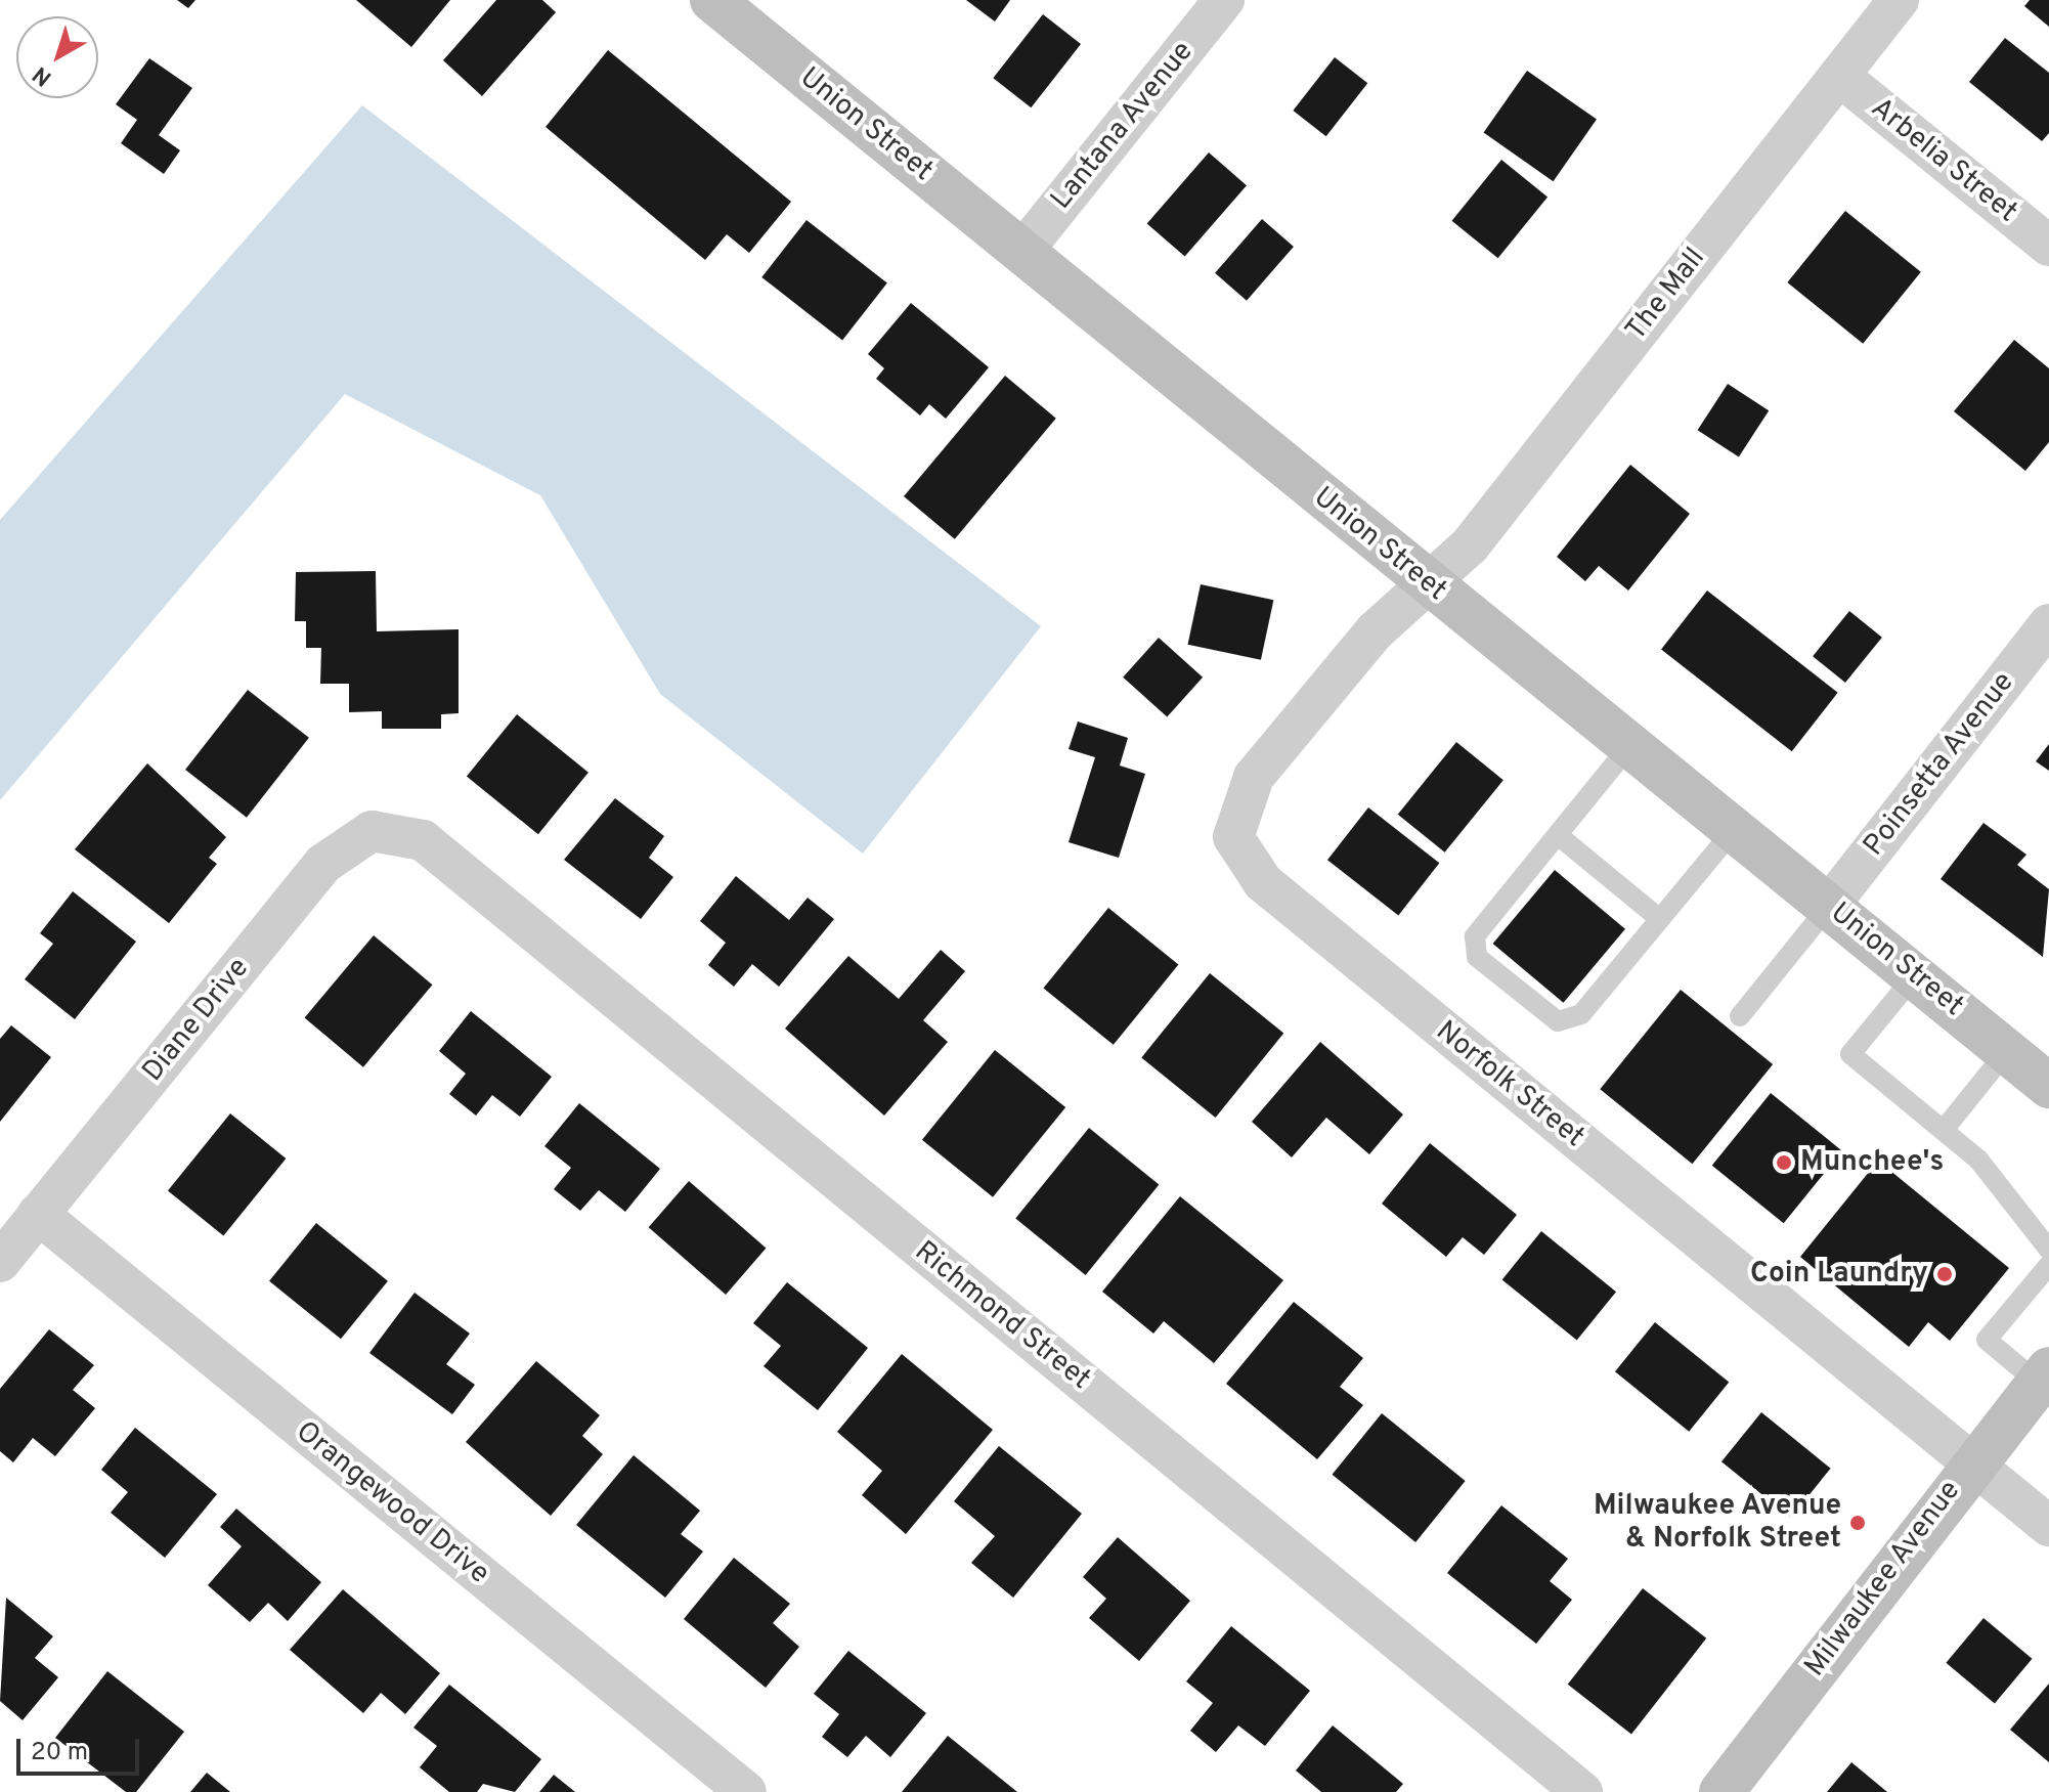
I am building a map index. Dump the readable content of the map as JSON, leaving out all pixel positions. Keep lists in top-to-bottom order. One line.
{"streets":{"street":["Union Street","Lantana Avenue","Arbelia Street","The Mall","Poinsetta Avenue","Diane Drive","Norfolk Street","Richmond Street","Orangewood Drive","Milwaukee Avenue"]},"crossings":[["Union Street","Lantana Avenue"],["Union Street","The Mall"],["Union Street","Poinsetta Avenue"],["Union Street","Norfolk Street"],["Arbelia Street","The Mall"],["The Mall","Norfolk Street"],["Diane Drive","Richmond Street"],["Diane Drive","Orangewood Drive"],["Norfolk Street","Milwaukee Avenue"]],"places":["Munchee's","Coin Laundry","Milwaukee Avenue & Norfolk Street"],"scale_bar":"20 m","north":"bottom left"}
